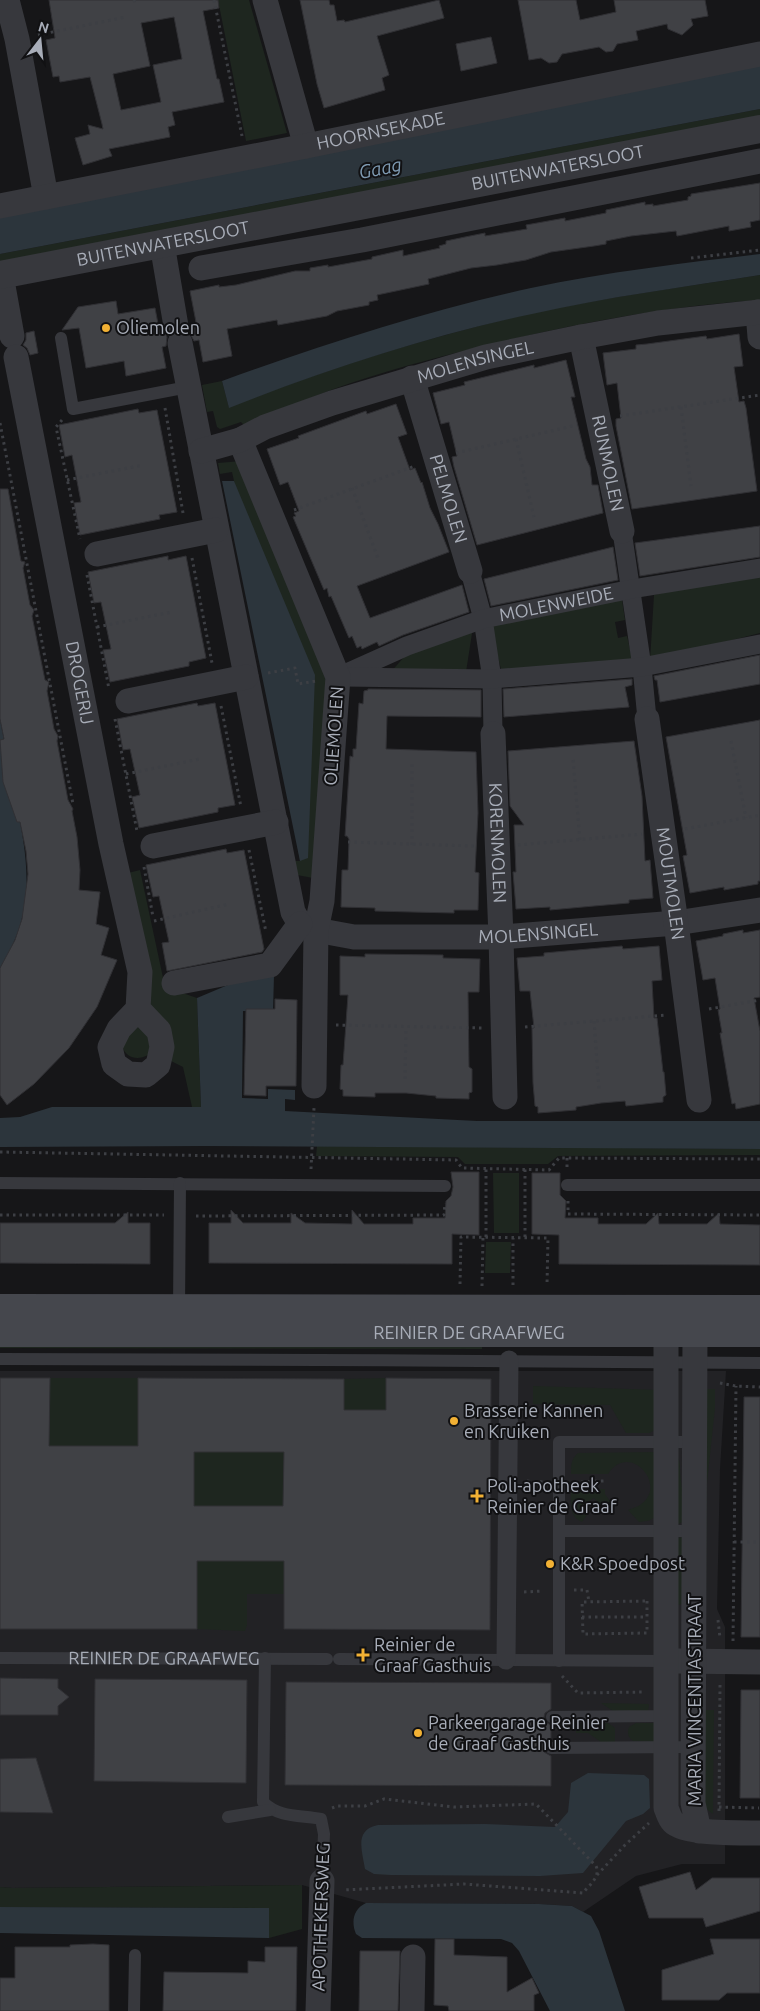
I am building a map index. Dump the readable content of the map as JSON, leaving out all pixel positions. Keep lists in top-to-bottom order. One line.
{"streets":{"main road":["REINIER DE GRAAFWEG"],"street":["HOORNSEKADE","BUITENWATERSLOOT","MOLENSINGEL","RUNMOLEN","PELMOLEN","MOLENWEIDE","DROGERIJ","OLIEMOLEN","KORENMOLEN","MOUTMOLEN","MARIA VINCENTIASTRAAT","APOTHEKERSWEG"]},"crossings":[["BUITENWATERSLOOT","DROGERIJ"],["BUITENWATERSLOOT","OLIEMOLEN"],["MOLENSINGEL","RUNMOLEN"],["MOLENSINGEL","PELMOLEN"],["MOLENSINGEL","OLIEMOLEN"],["MOLENSINGEL","KORENMOLEN"],["MOLENSINGEL","MOUTMOLEN"],["RUNMOLEN","MOLENWEIDE"],["PELMOLEN","MOLENWEIDE"],["MOLENWEIDE","OLIEMOLEN"],["MOLENWEIDE","KORENMOLEN"],["MOLENWEIDE","MOUTMOLEN"],["REINIER DE GRAAFWEG","MARIA VINCENTIASTRAAT"]],"water":["Gaag"],"places":{"other":["Oliemolen","Brasserie Kannen en Kruiken","K&R Spoedpost","Parkeergarage Reinier de Graaf Gasthuis"],"health":["Poli-apotheek Reinier de Graaf","Reinier de Graaf Gasthuis"]},"north":"top"}
